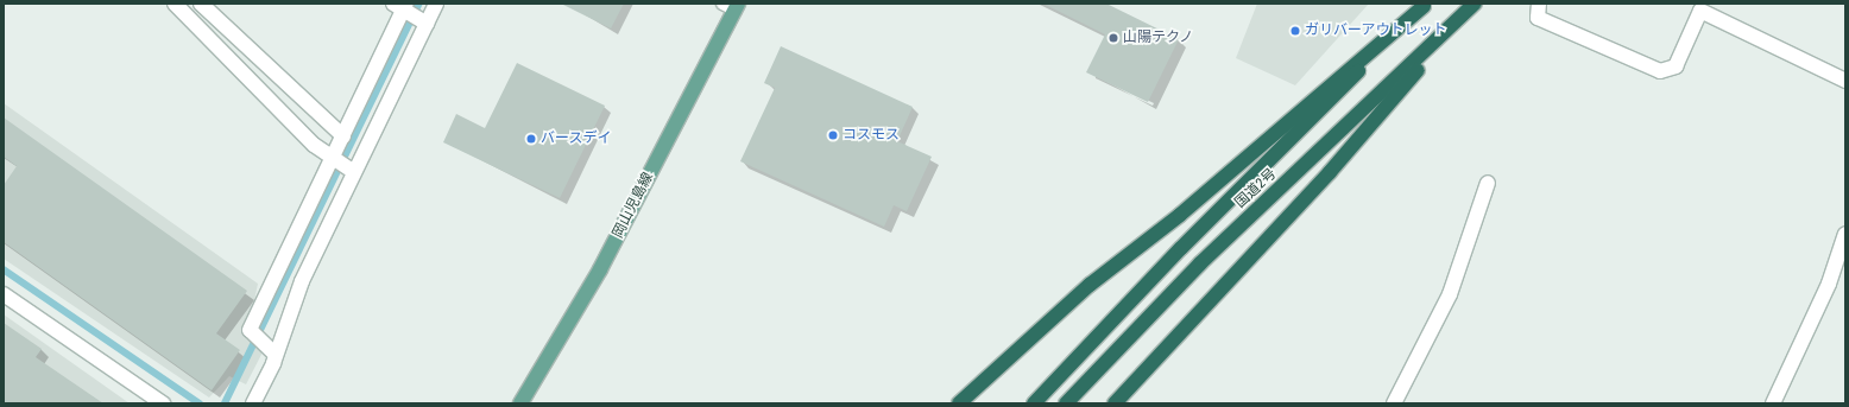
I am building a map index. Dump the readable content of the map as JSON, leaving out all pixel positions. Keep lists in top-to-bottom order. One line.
{"streets":{"highway":["国道2号"],"main road":["岡山児島線"]},"places":["ガリバーアウトレット","山陽テクノ","コスモス","バースデイ"]}
